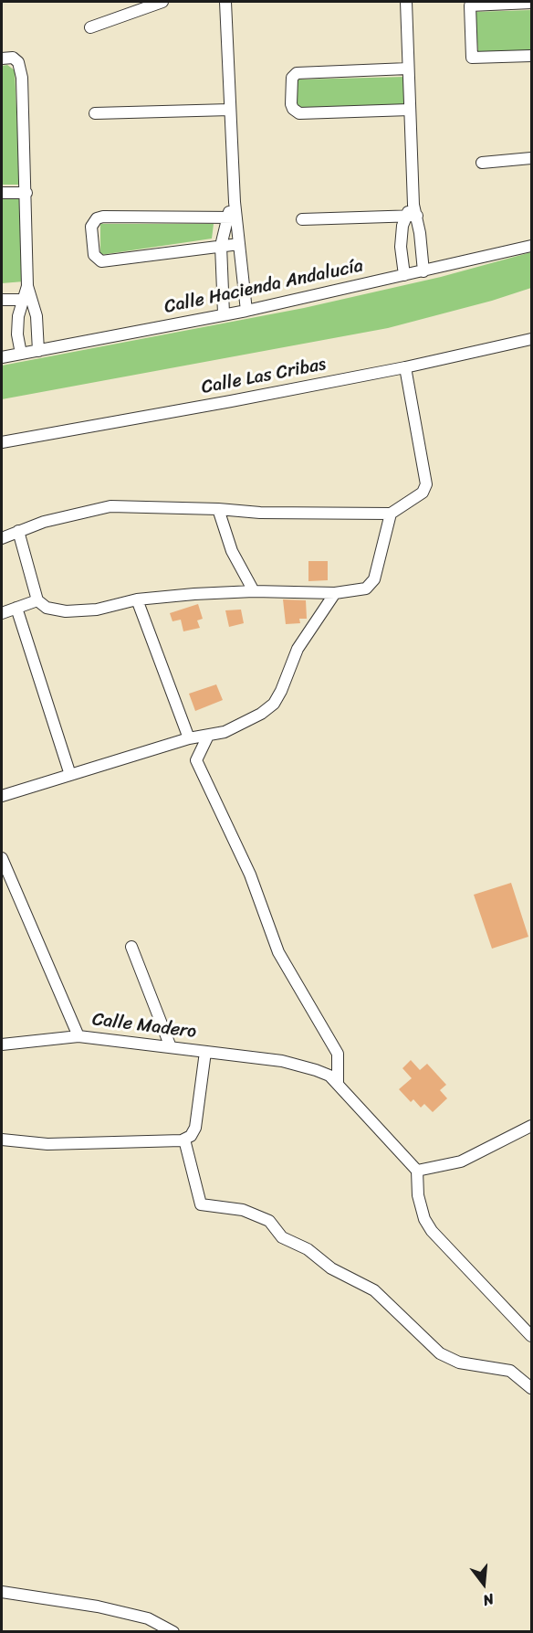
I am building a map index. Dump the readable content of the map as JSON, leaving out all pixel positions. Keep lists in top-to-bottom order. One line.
{"streets":{"street":["Calle Hacienda Andalucía","Calle Las Cribas","Calle Madero"]},"north":"bottom"}
